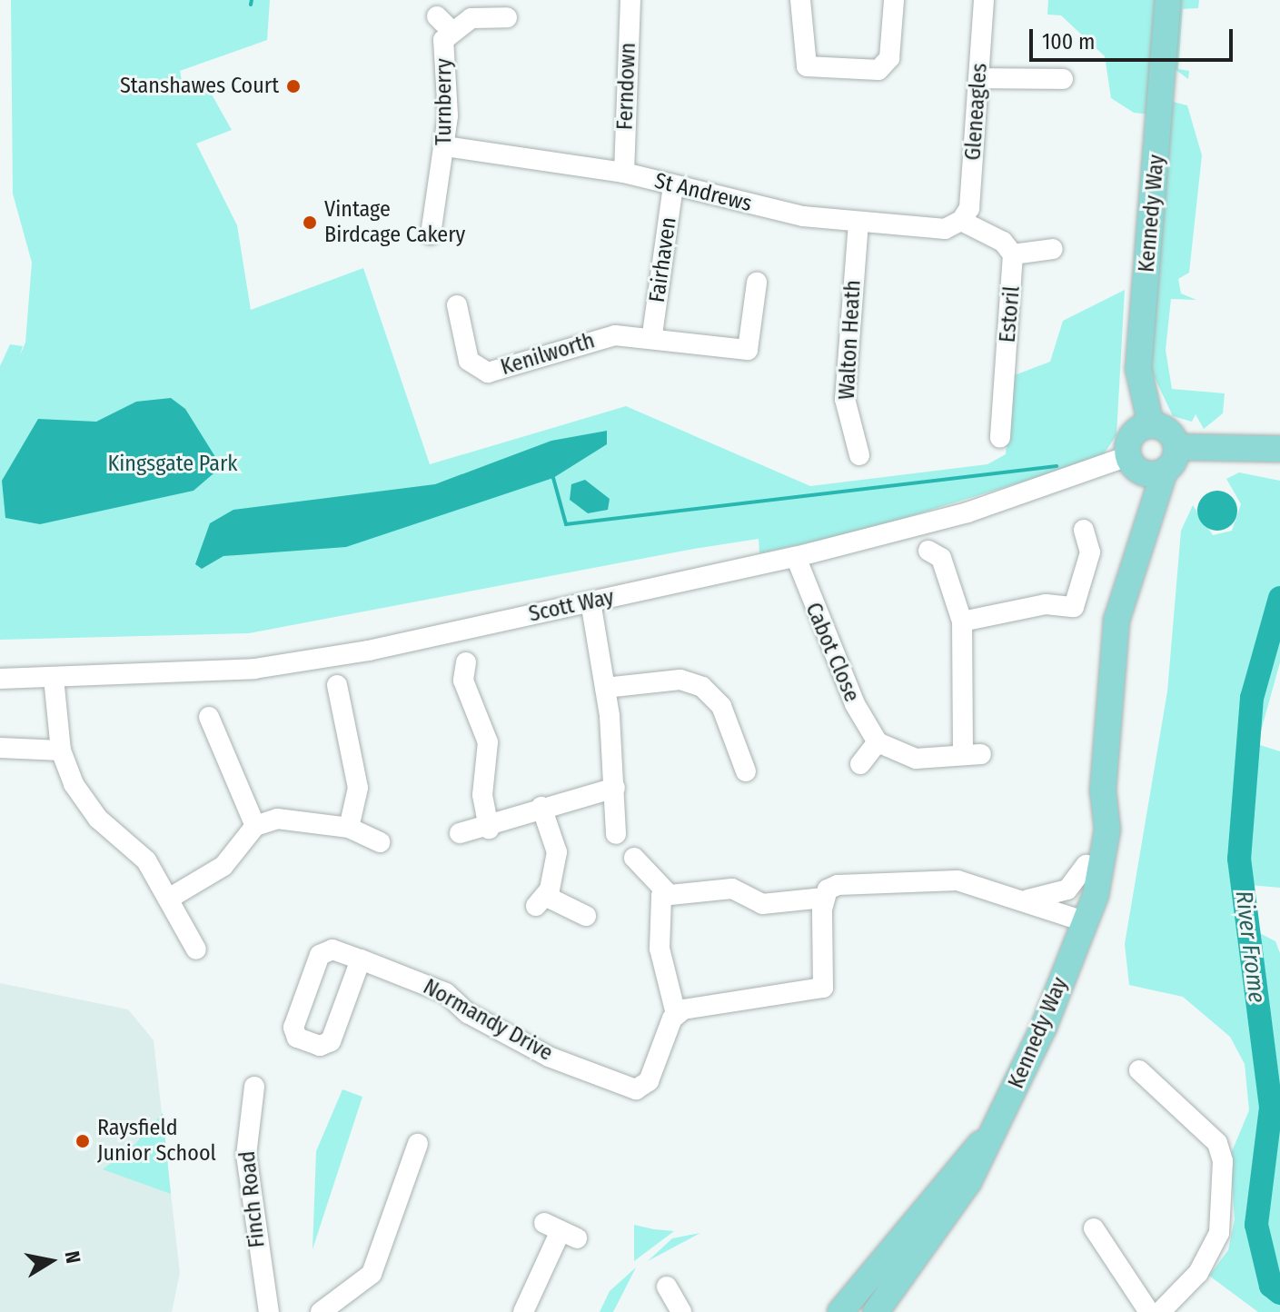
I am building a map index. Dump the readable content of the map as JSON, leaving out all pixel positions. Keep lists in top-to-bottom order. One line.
{"streets":{"main road":["Kennedy Way"],"street":["Ferndown","Turnberry","Gleneagles","St Andrews","Fairhaven","Estoril","Walton Heath","Kenilworth","Scott Way","Cabot Close","Normandy Drive","Finch Road"]},"crossings":[["Ferndown","St Andrews"],["Turnberry","St Andrews"],["Gleneagles","St Andrews"],["Gleneagles","Estoril"],["St Andrews","Fairhaven"],["St Andrews","Estoril"],["St Andrews","Walton Heath"],["Kennedy Way","Scott Way"],["Fairhaven","Kenilworth"],["Scott Way","Cabot Close"]],"water":["River Frome"],"parks":["Kingsgate Park"],"places":["Stanshawes Court","Vintage Birdcage Cakery","Raysfield Junior School"],"scale_bar":"100 m","north":"right"}
